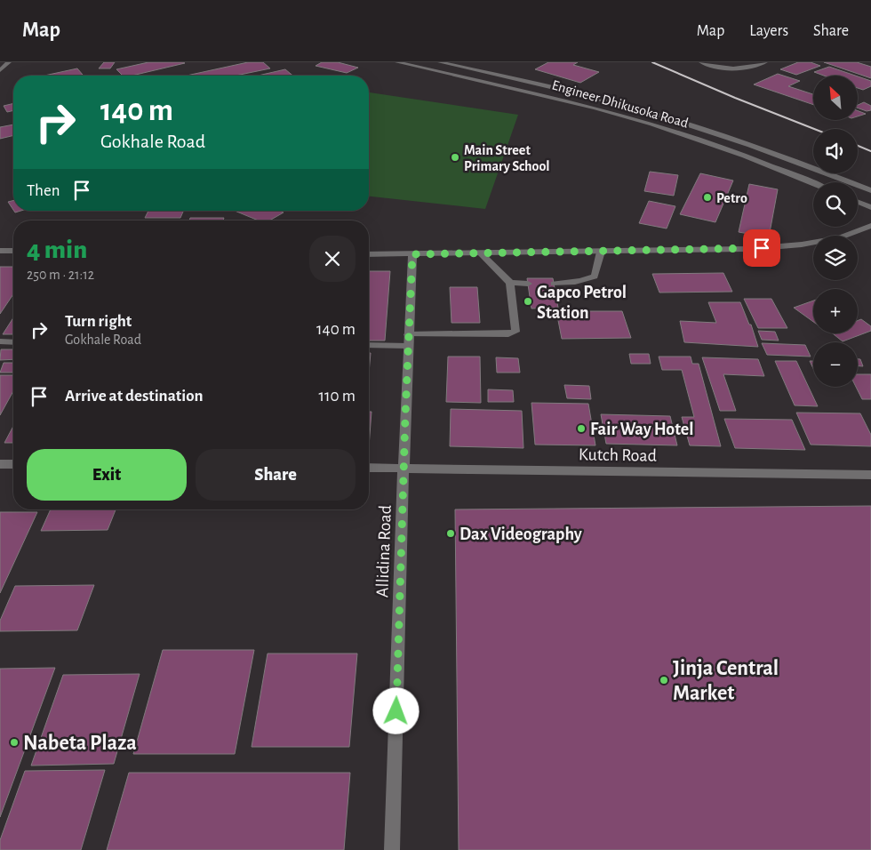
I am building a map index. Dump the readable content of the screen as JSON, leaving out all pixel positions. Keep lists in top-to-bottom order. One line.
{"streets":{"street":["Engineer Dhikusoka Road","Kutch Road","Allidina Road"]},"crossings":[["Kutch Road","Allidina Road"]],"places":["Main Street Primary School","Petro","Gapco Petrol Station","Fair Way Hotel","Dax Videography","Jinja Central Market","Nabeta Plaza"],"north":"top left","page":{"header":"Map","nav":["Map","Layers","Share"],"map_buttons":["+","−"],"turn":["140 m","Gokhale Road"],"then":"Then","heading":["4 min","250 m · 21:12"],"list":[{"name":"Turn right","note":"Gokhale Road","value":"140 m"},{"name":"Arrive at destination","value":"110 m"}],"buttons":["Exit","Share"]}}
